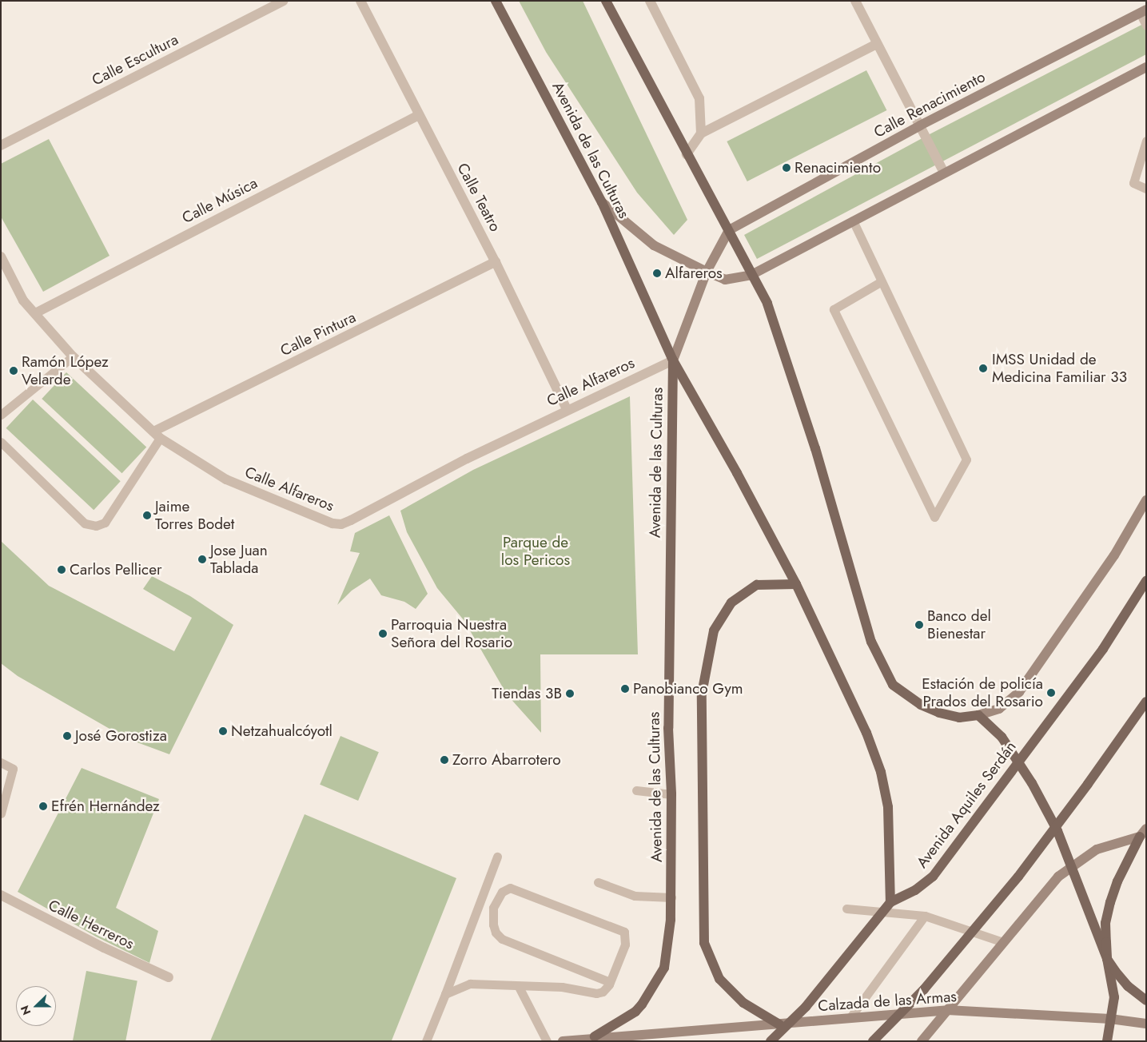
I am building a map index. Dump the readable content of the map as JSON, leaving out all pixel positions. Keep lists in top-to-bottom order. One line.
{"streets":{"main road":["Avenida de las Culturas","Avenida Aquiles Serdán"],"street":["Calle Escultura","Calle Renacimiento","Calle Teatro","Calle Música","Calle Pintura","Calle Alfareros","Calle Herreros","Calzada de las Armas"]},"crossings":[["Calle Renacimiento","Avenida de las Culturas"],["Avenida de las Culturas","Calle Alfareros"],["Avenida de las Culturas","Calzada de las Armas"],["Calle Teatro","Calle Música"],["Calle Teatro","Calle Pintura"],["Calle Teatro","Calle Alfareros"],["Calle Música","Calle Alfareros"],["Calle Pintura","Calle Alfareros"]],"parks":["Parque de los Pericos"],"places":["Renacimiento","Alfareros","IMSS Unidad de Medicina Familiar 33","Ramón López Velarde","Jaime Torres Bodet","Jose Juan Tablada","Carlos Pellicer","Banco del Bienestar","Parroquia Nuestra Señora del Rosario","Panobianco Gym","Estación de policía Prados del Rosario","Tiendas 3B","Netzahualcóyotl","José Gorostiza","Zorro Abarrotero","Efrén Hernández"],"north":"left"}
